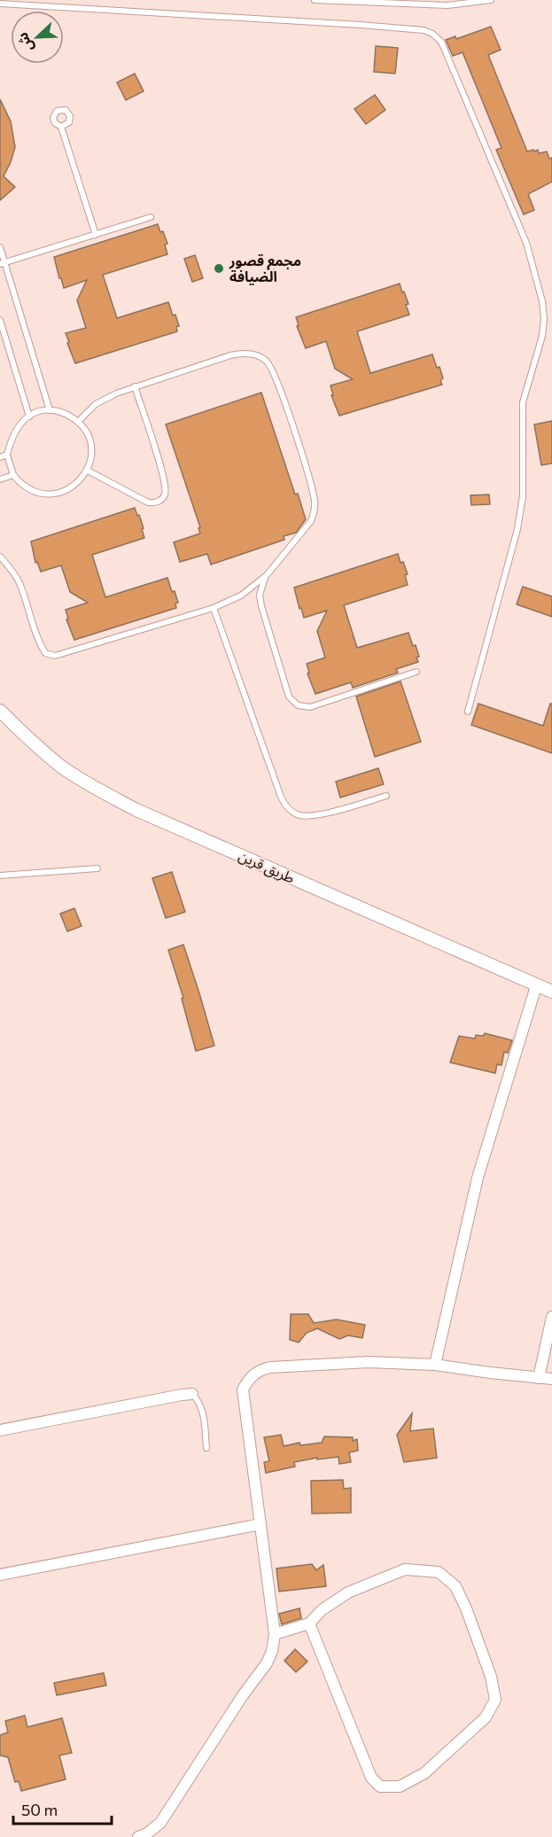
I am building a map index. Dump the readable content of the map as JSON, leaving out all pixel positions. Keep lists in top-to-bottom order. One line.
{"streets":{"street":["طريق قرين"]},"places":["مجمع قصور الضيافة"],"scale_bar":"50 m","north":"bottom left"}
